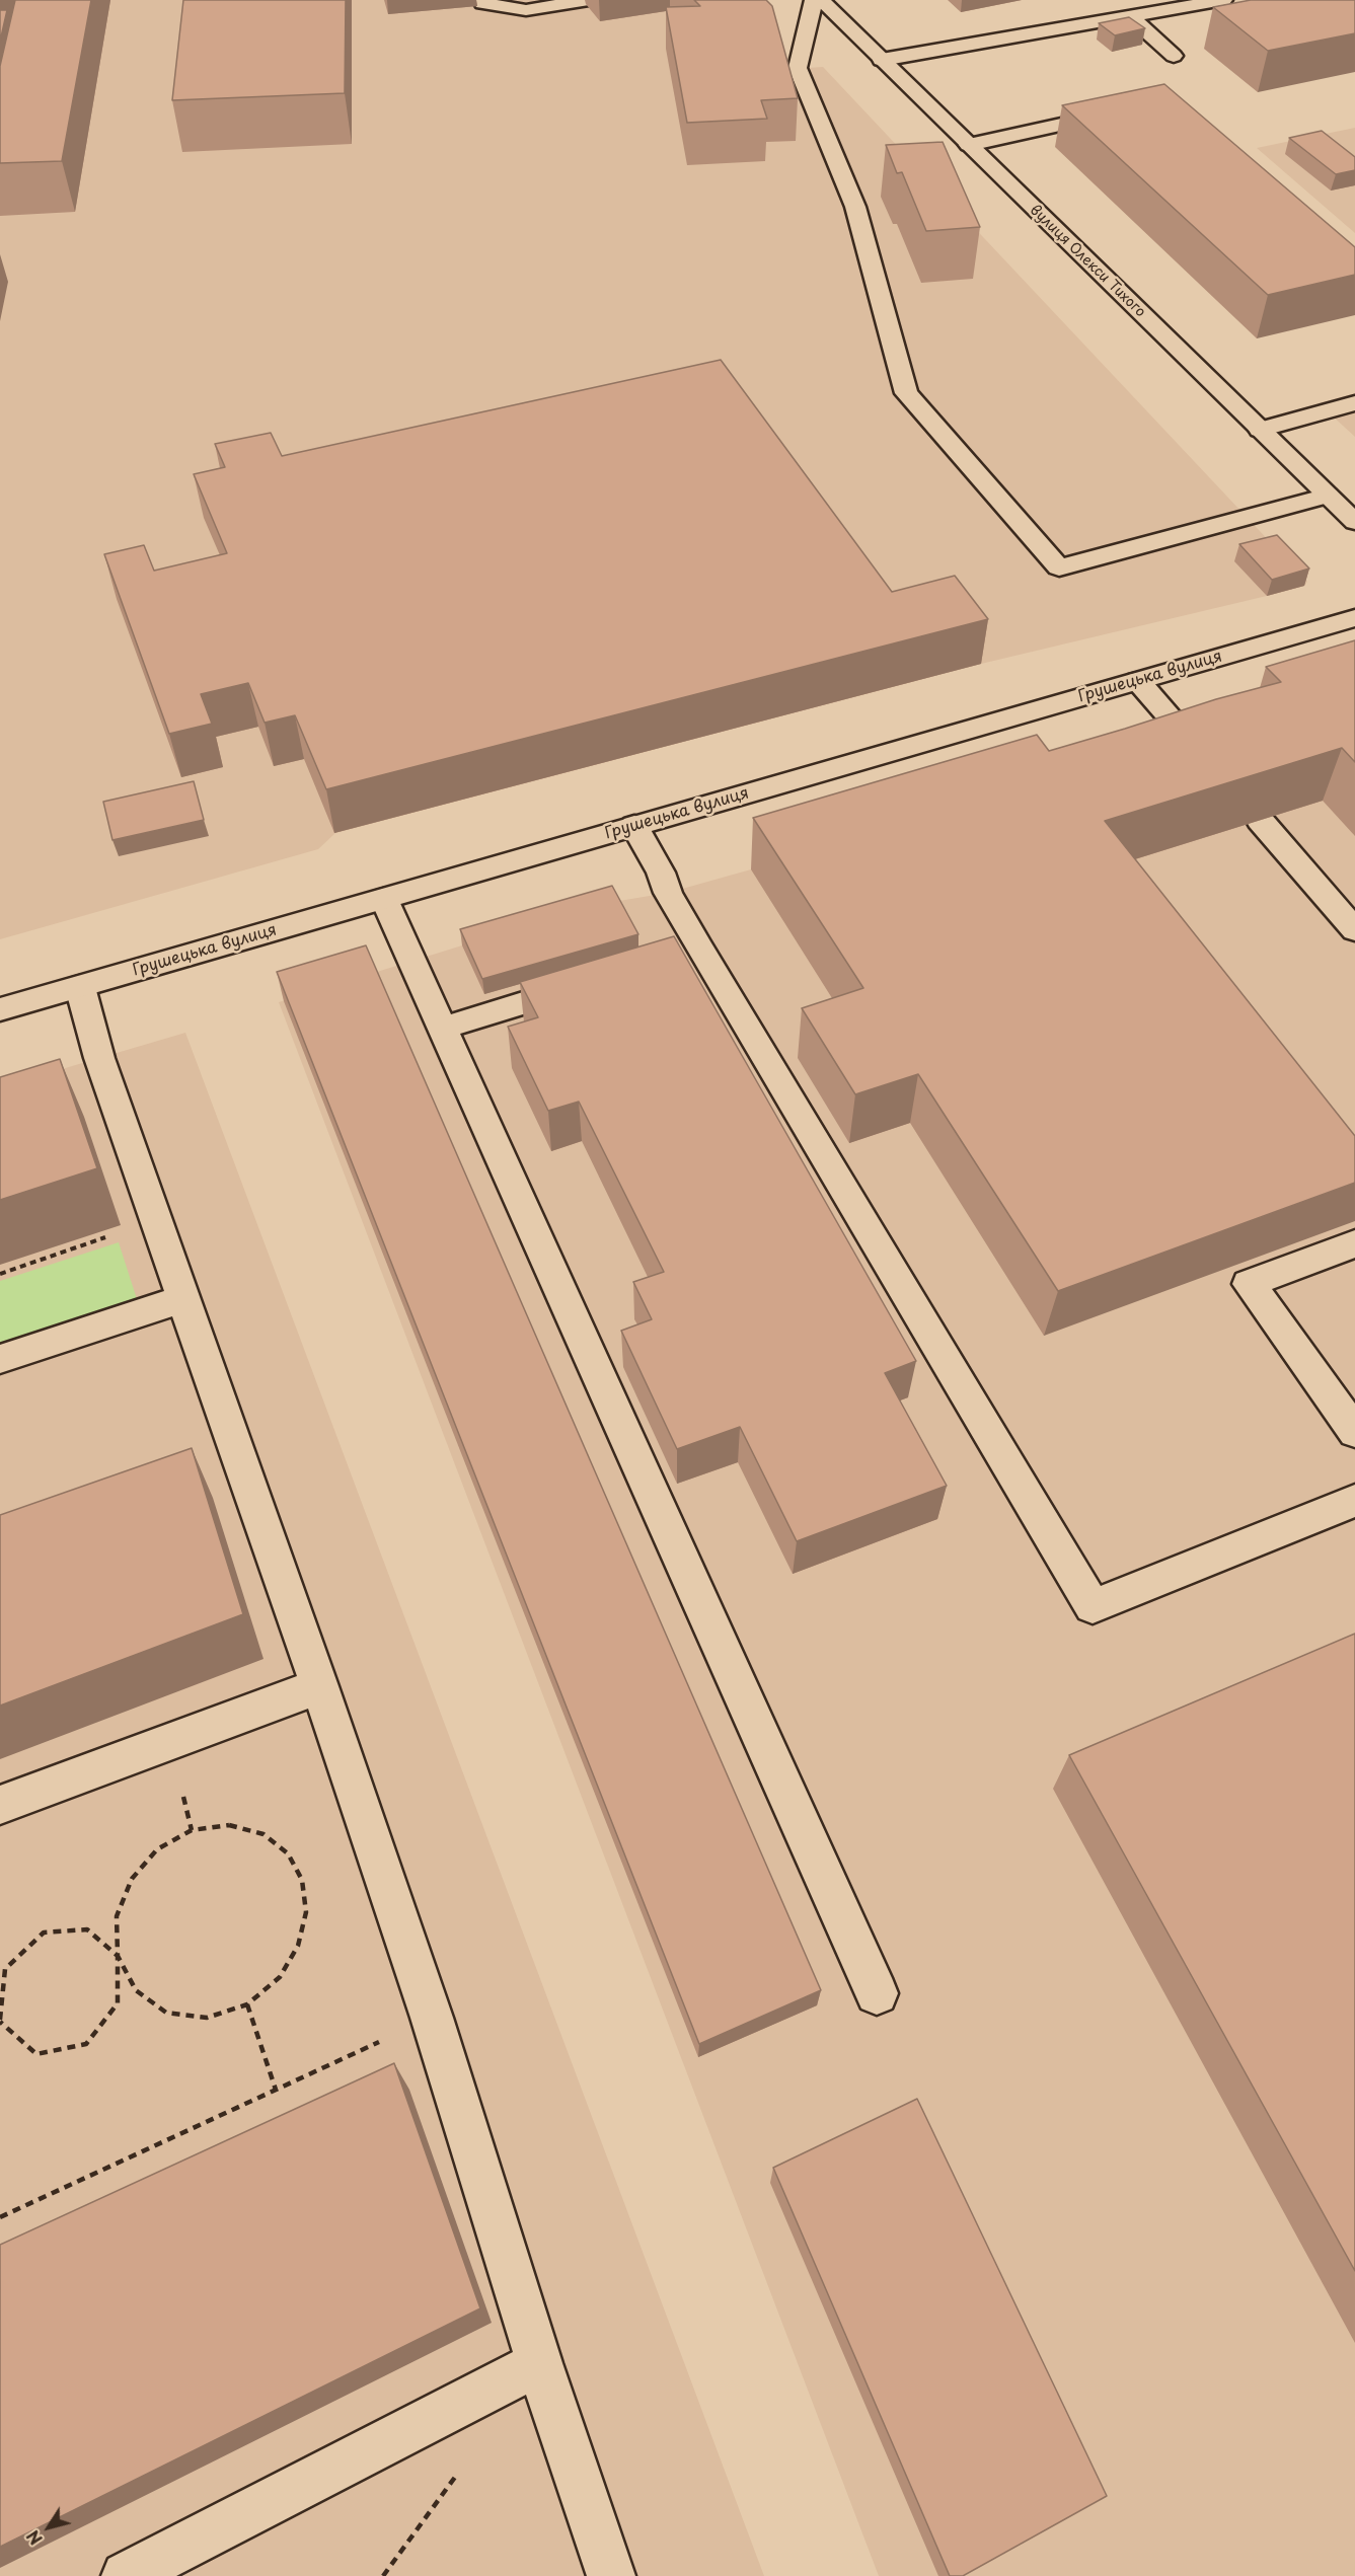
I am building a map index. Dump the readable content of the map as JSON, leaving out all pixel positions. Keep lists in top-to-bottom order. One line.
{"streets":{"street":["вулиця Олекси Тихого","Грушецька вулиця"]},"north":"bottom left"}
